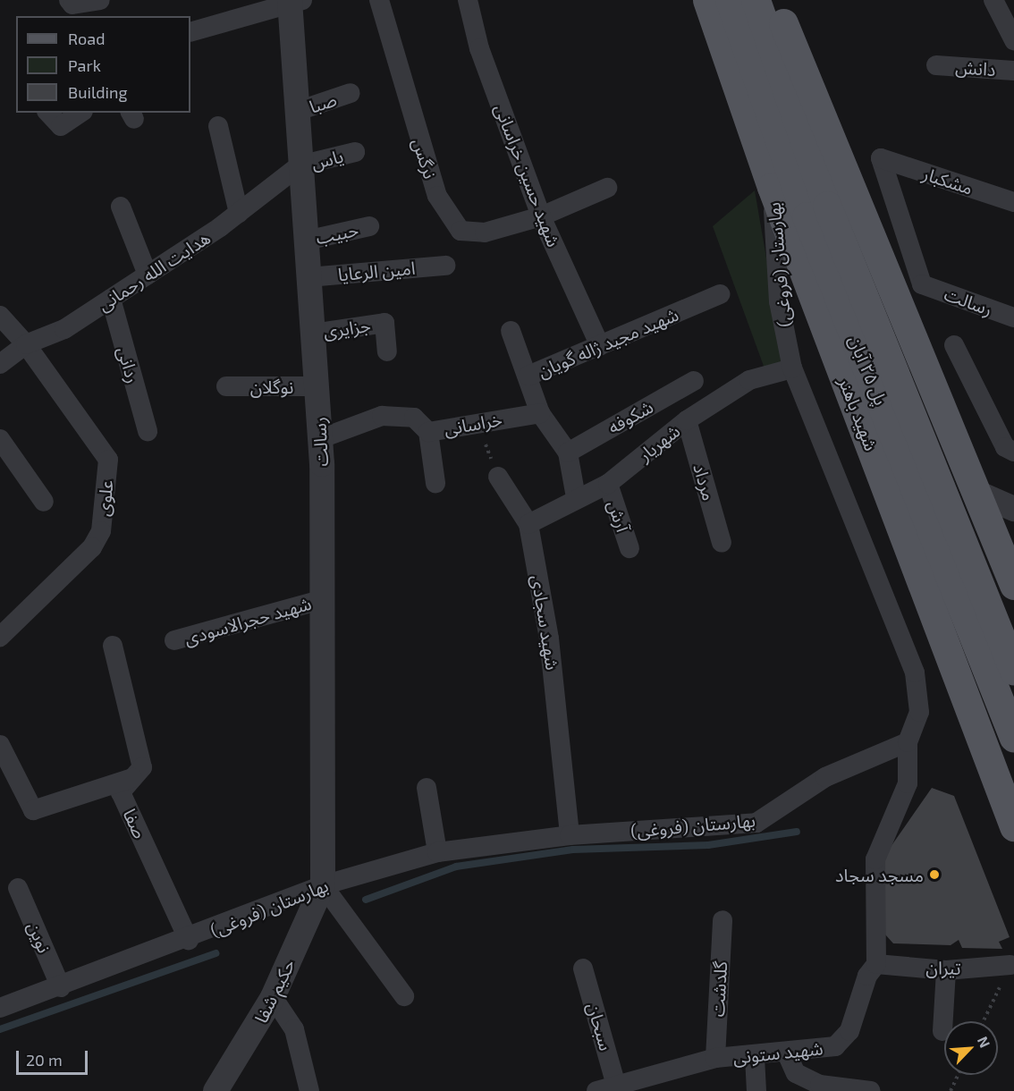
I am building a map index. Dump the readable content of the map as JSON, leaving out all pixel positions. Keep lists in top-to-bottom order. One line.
{"streets":{"main road":["پل ۲۵ آبان","شهید باهنر"],"street":["دانش","صبا","نرگس","یاس","شهید حسین خراسانی","مشکبار","حبیب","بهارستان (فروغی)","هدایت الله رحمانی","امین الرعایا","رسالت","جزایری","شهید مجید ژاله گویان","ردانی","نوگلان","شکوفه","خراسانی","شهریار","مرداد","علوی","آرش","شهید حجرالاسودی","شهید سجادی","صفا","نوین","تیران","گلدشت","حکیم شفا","سبحان","شهید ستونی"]},"crossings":[["صبا","رسالت"],["نرگس","شهید حسین خراسانی"],["یاس","هدایت الله رحمانی"],["یاس","رسالت"],["شهید حسین خراسانی","شهید مجید ژاله گویان"],["مشکبار","رسالت"],["حبیب","رسالت"],["بهارستان (فروغی)","رسالت"],["بهارستان (فروغی)","شهید باهنر"],["بهارستان (فروغی)","شهریار"],["بهارستان (فروغی)","شهید سجادی"],["بهارستان (فروغی)","صفا"],["بهارستان (فروغی)","نوین"],["بهارستان (فروغی)","حکیم شفا"],["بهارستان (فروغی)","شهید ستونی"],["هدایت الله رحمانی","رسالت"],["هدایت الله رحمانی","ردانی"],["هدایت الله رحمانی","علوی"],["امین الرعایا","رسالت"],["رسالت","جزایری"],["رسالت","نوگلان"],["رسالت","خراسانی"],["رسالت","شهید حجرالاسودی"],["رسالت","حکیم شفا"],["شهید مجید ژاله گویان","شکوفه"],["شهید مجید ژاله گویان","خراسانی"],["شهید مجید ژاله گویان","شهریار"],["شهریار","مرداد"],["شهریار","آرش"],["شهریار","شهید سجادی"],["تیران","شهید ستونی"],["گلدشت","شهید ستونی"],["سبحان","شهید ستونی"]],"places":["مسجد سجاد"],"legend":["Road","Park","Building"],"scale_bar":"20 m","north":"top right"}
